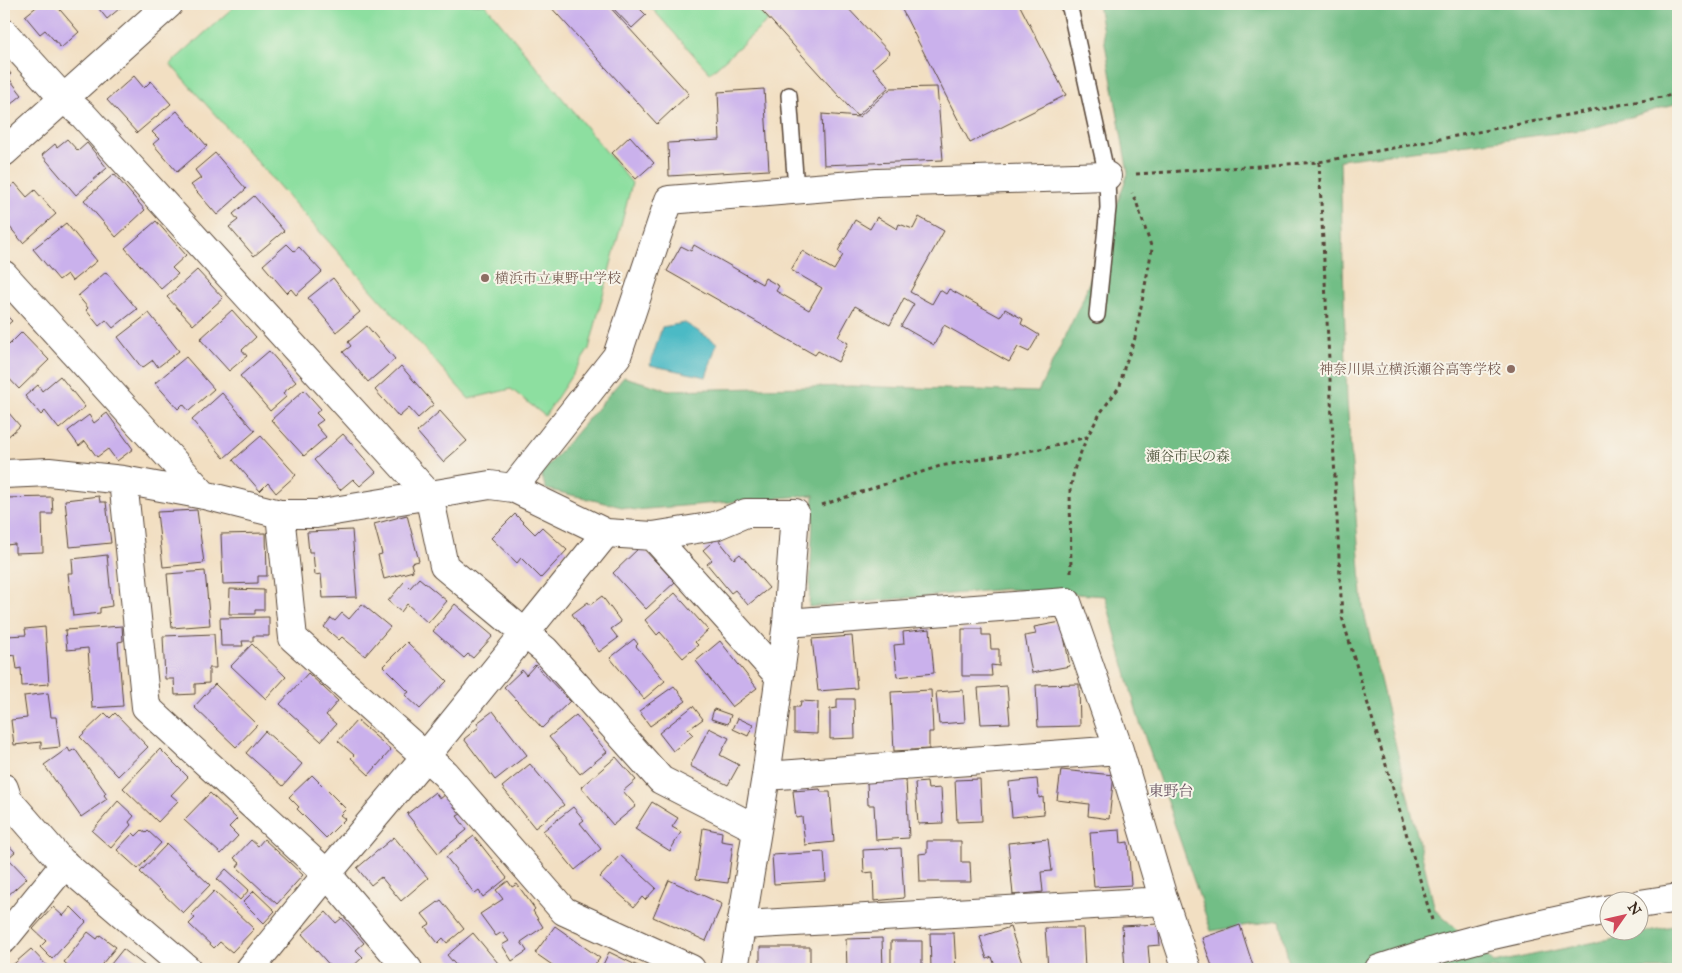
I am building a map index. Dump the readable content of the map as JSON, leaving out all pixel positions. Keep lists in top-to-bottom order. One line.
{"districts":["東野台"],"parks":["瀬谷市民の森"],"places":["横浜市立東野中学校","神奈川県立横浜瀬谷高等学校"],"north":"top right"}
